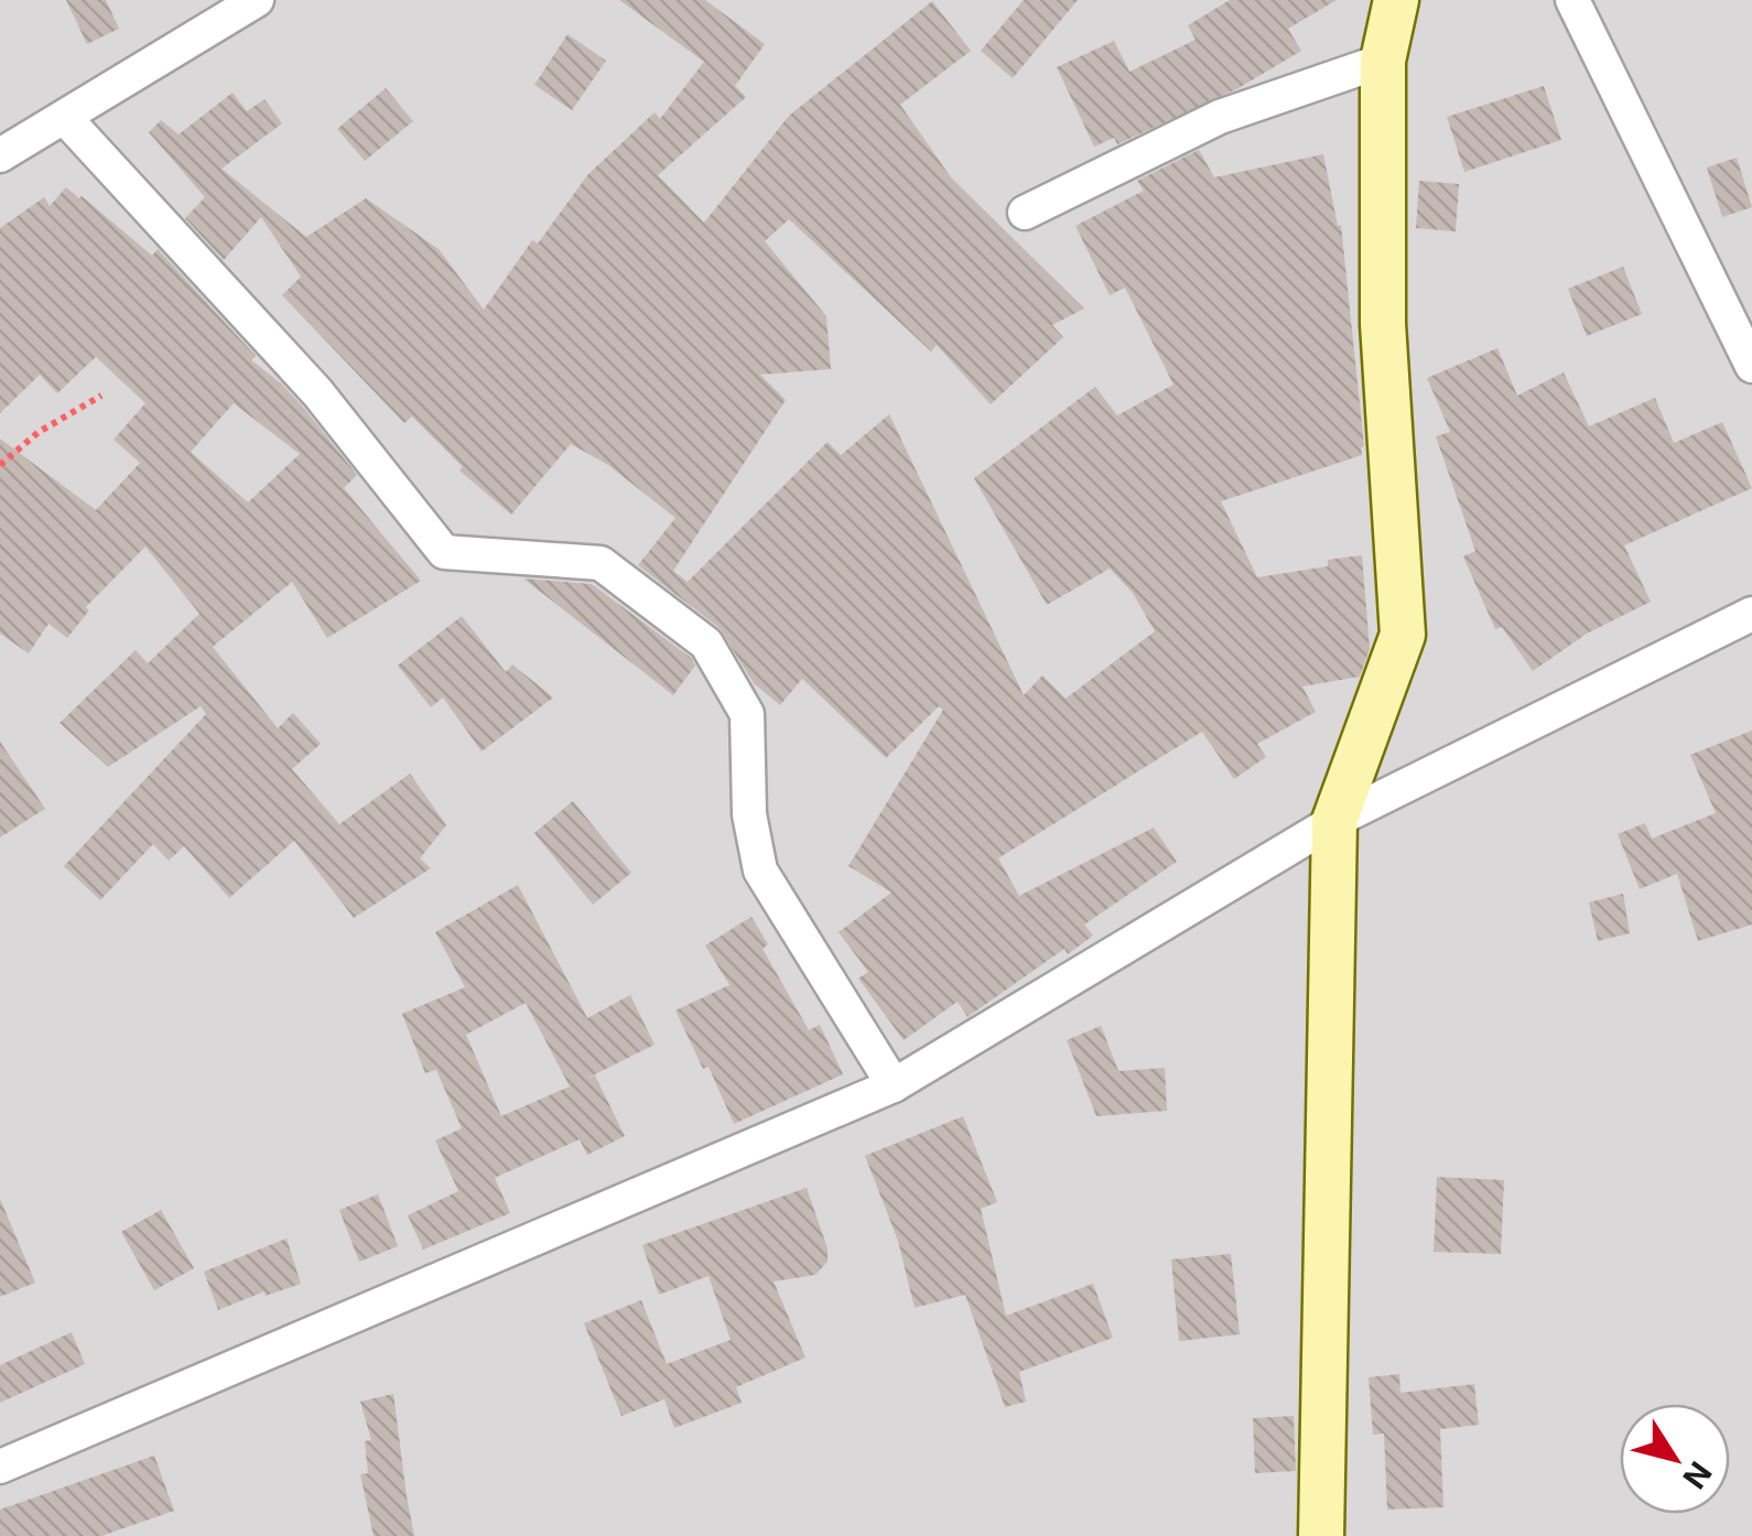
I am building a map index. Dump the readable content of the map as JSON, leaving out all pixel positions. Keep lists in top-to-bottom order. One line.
{"north":"bottom right"}
